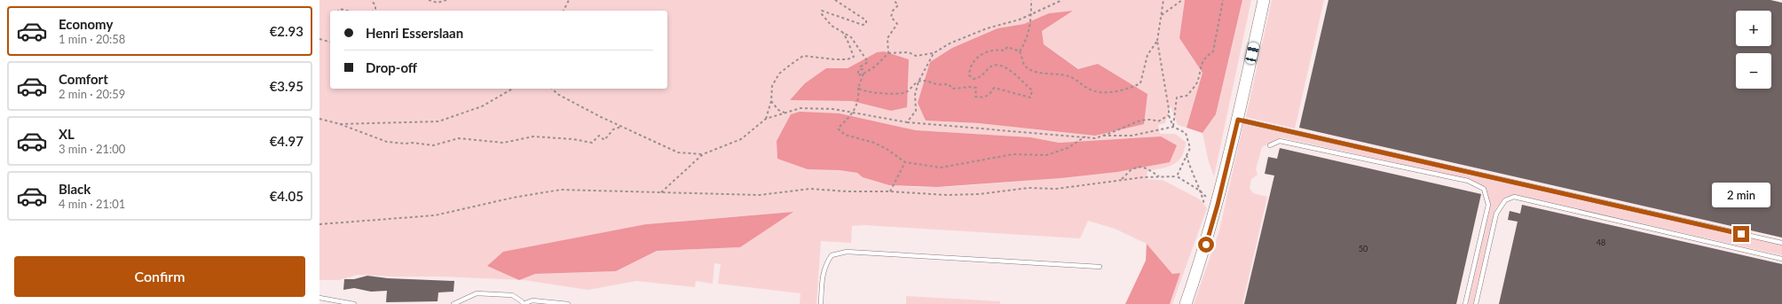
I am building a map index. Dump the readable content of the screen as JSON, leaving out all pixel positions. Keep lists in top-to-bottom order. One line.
{"house_numbers":["48","50"],"page":{"list":[{"name":"Economy","note":"1 min · 20:58","value":"€2.93"},{"name":"Comfort","note":"2 min · 20:59","value":"€3.95"},{"name":"XL","note":"3 min · 21:00","value":"€4.97"},{"name":"Black","note":"4 min · 21:01","value":"€4.05"}],"map_buttons":["+","−"],"banner":["Henri Esserslaan","Drop-off"],"bubble":"2 min","buttons":"Confirm"}}
